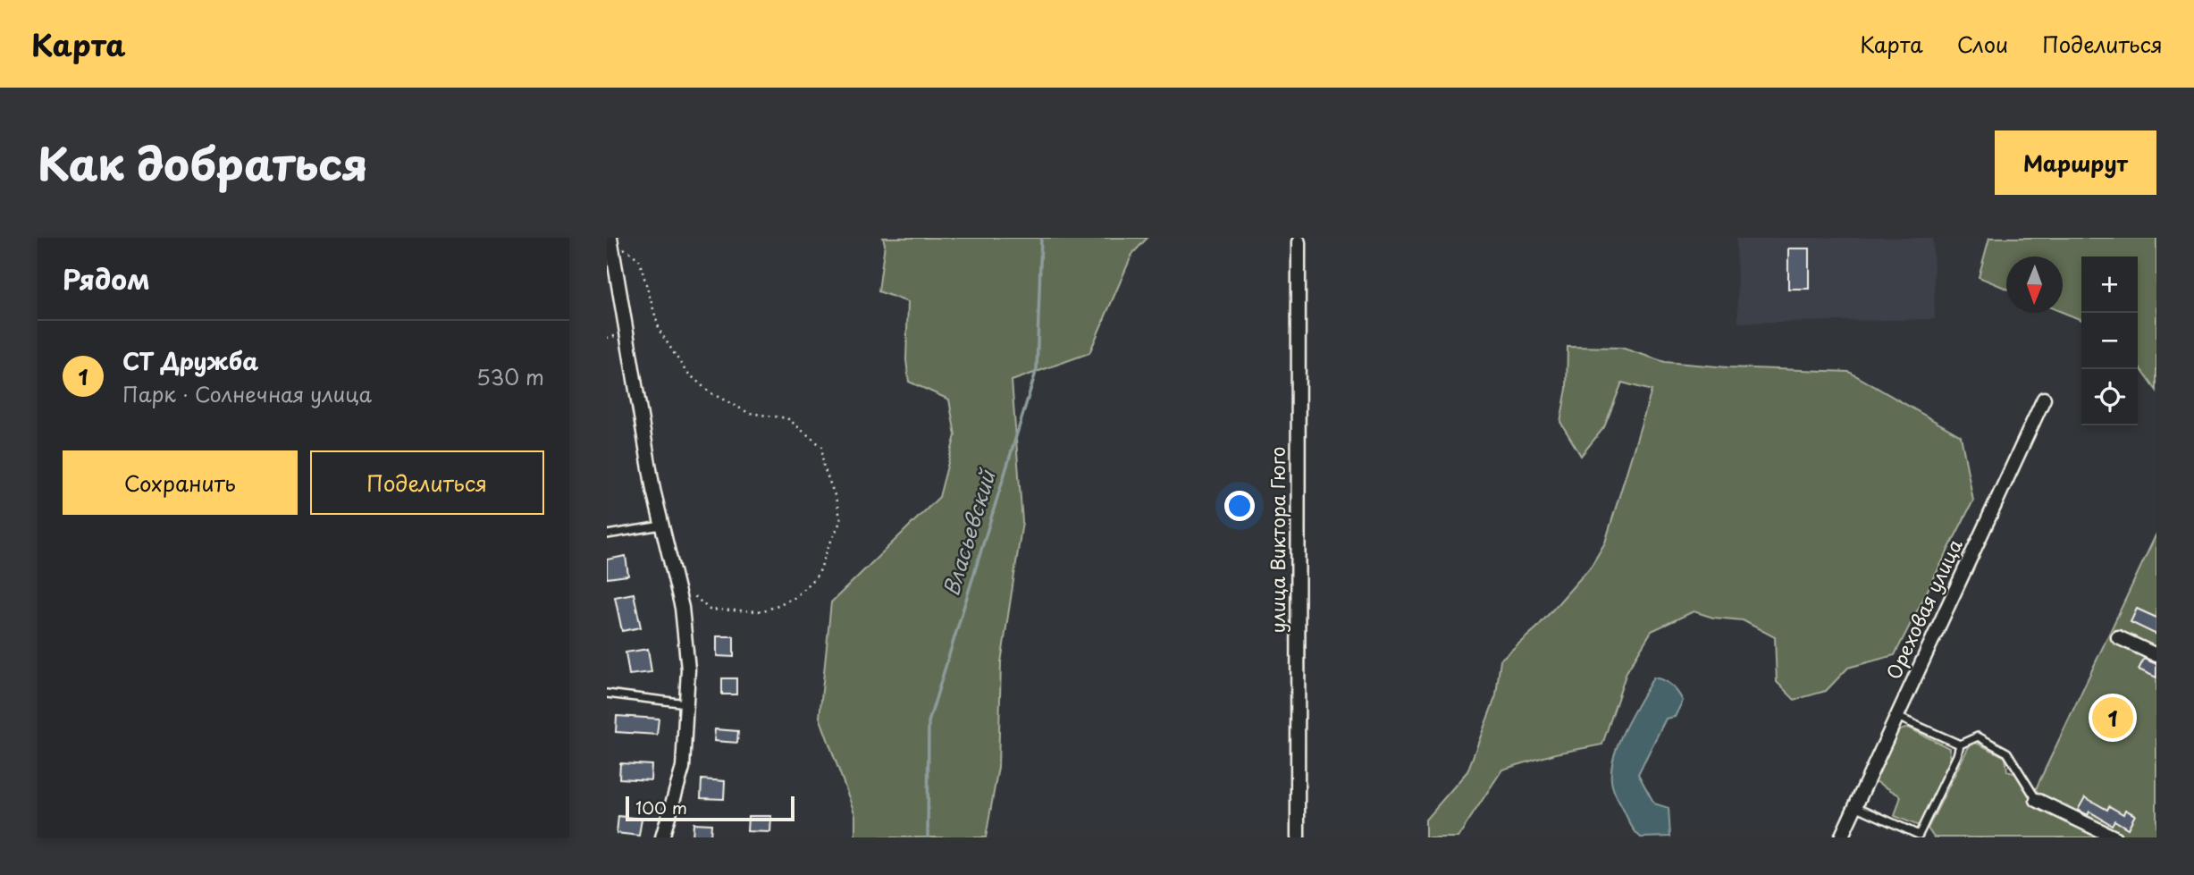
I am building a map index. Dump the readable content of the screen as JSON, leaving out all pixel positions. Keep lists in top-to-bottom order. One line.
{"streets":{"street":["улица Виктора Гюго","Ореховая улица"]},"water":["Власьевский"],"scale_bar":"100 m","north":"bottom","page":{"header":"Карта","nav":["Карта","Слои","Поделиться"],"title":"Как добраться","buttons":["Маршрут",["Сохранить","Поделиться"]],"heading":"Рядом","map_buttons":["+","−"],"list":[{"mark":"1","name":"СТ Дружба","note":"Парк · Солнечная улица","value":"530 m"}],"pins":"1","scale":"100 m"}}
